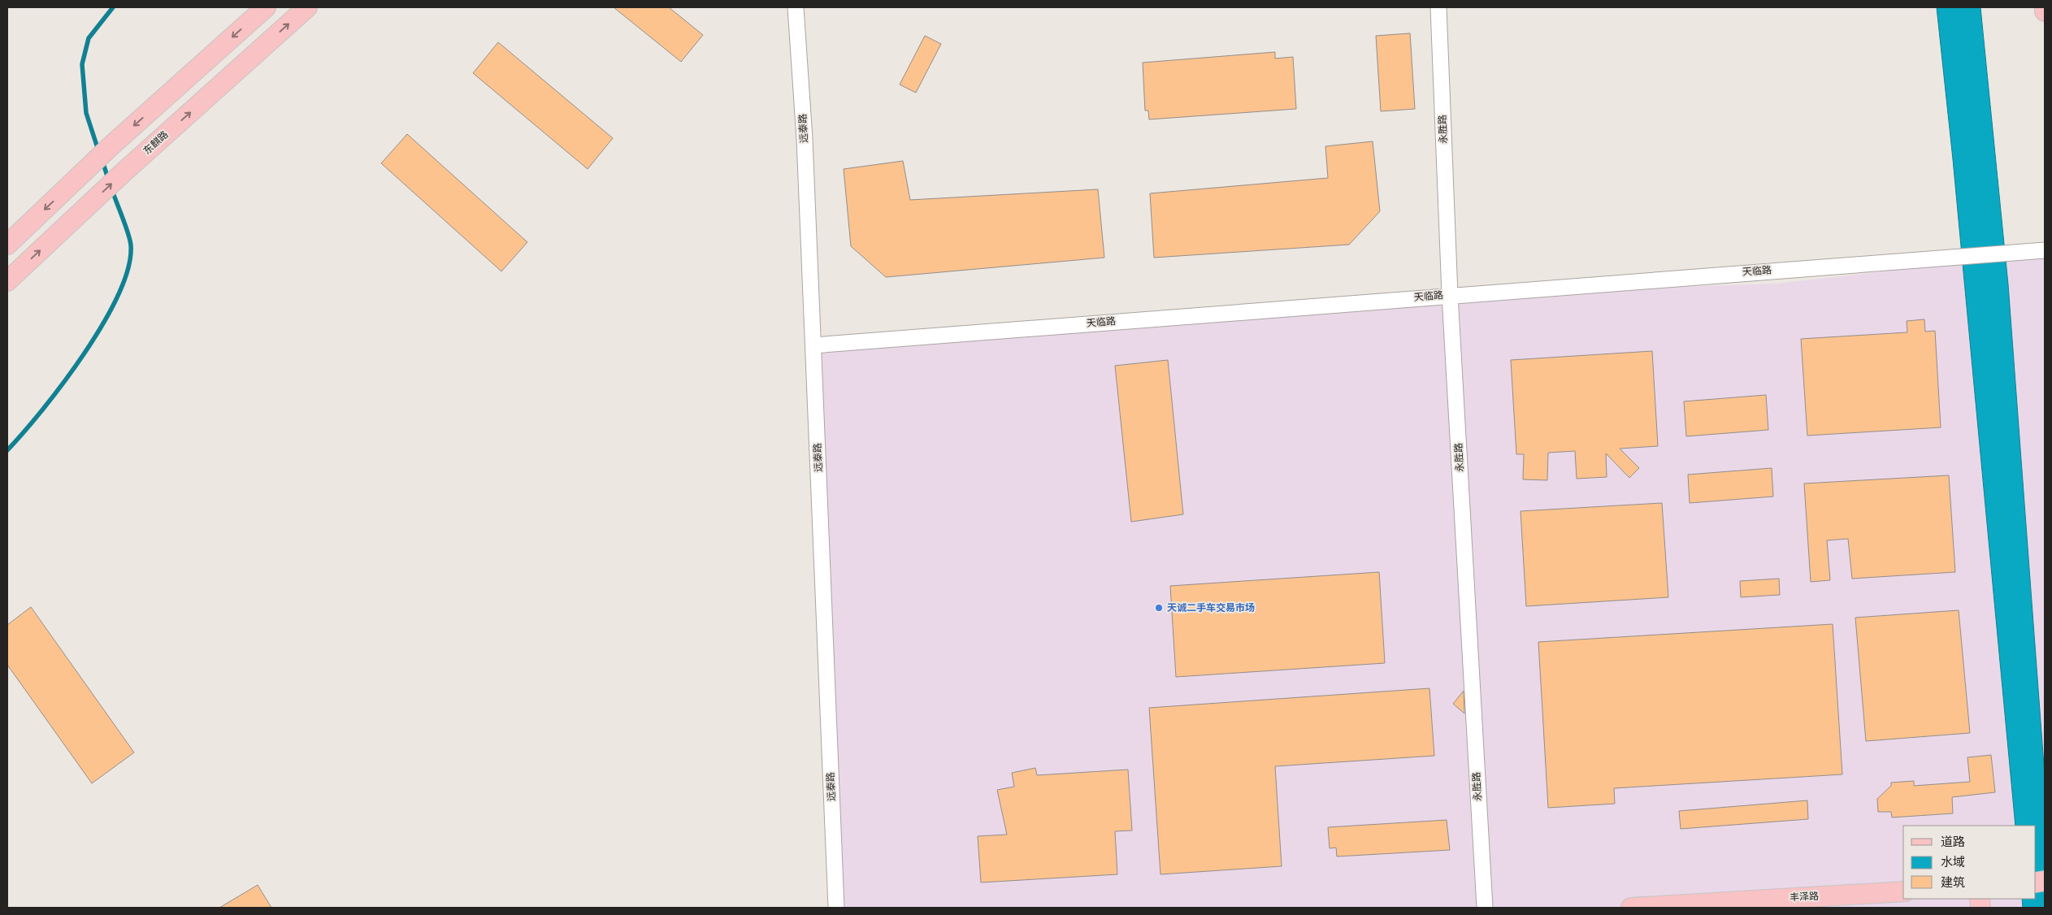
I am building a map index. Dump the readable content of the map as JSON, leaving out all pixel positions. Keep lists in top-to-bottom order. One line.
{"streets":{"main road":["东麒路","丰泽路"],"street":["远泰路","永胜路","天临路"]},"crossings":[["远泰路","天临路"],["永胜路","天临路"]],"places":["天诚二手车交易市场"],"legend":["道路","水域","建筑"]}
